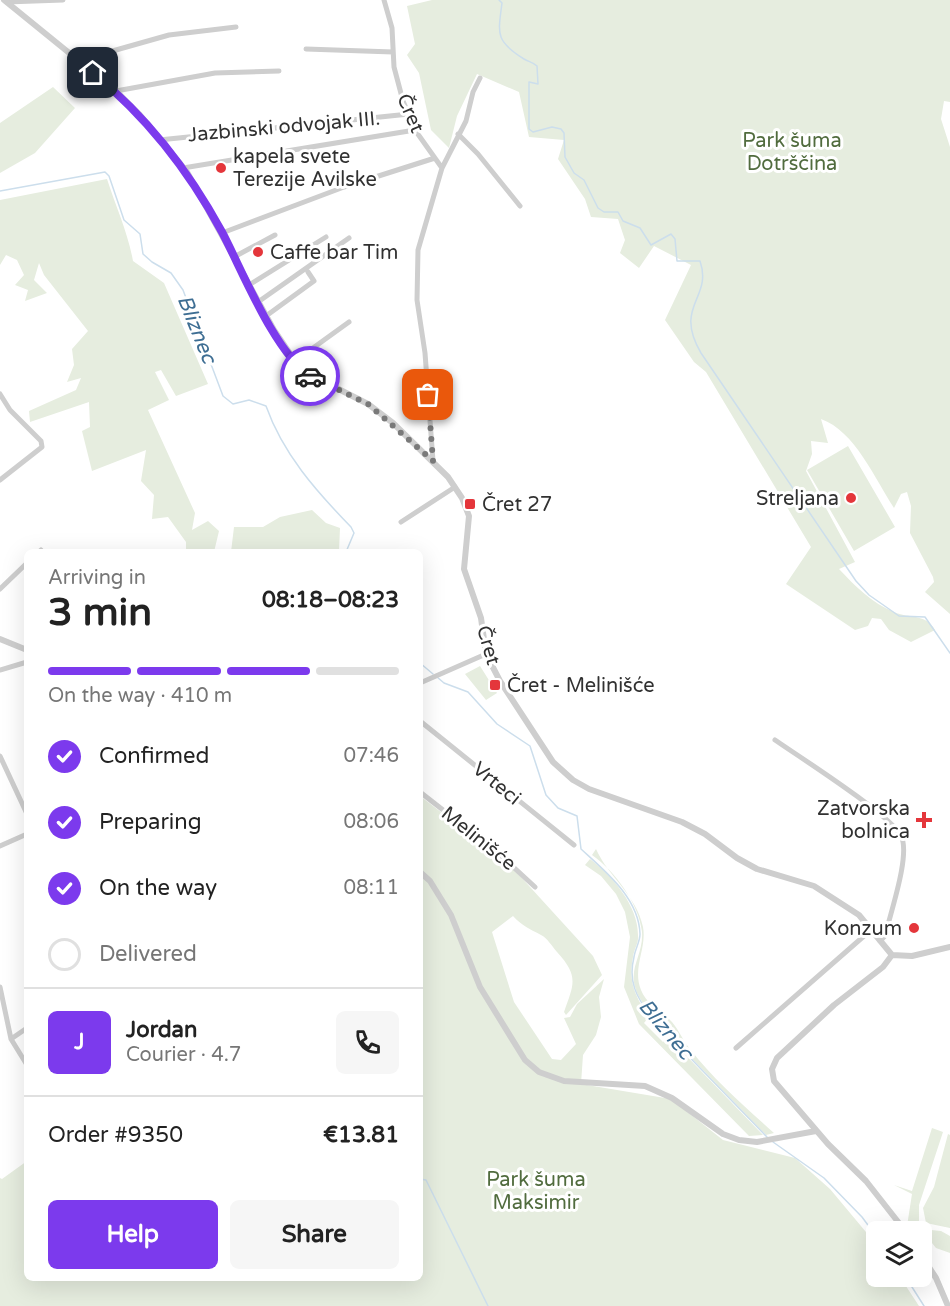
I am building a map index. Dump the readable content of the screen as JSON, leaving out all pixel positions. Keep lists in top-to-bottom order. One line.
{"streets":{"street":["Čret","Jazbinski odvojak III.","Vrteci","Melinišće"]},"crossings":[["Čret","Jazbinski odvojak III."]],"water":["Bliznec"],"parks":["Park šuma Dotrščina","Park šuma Maksimir"],"places":{"other":["kapela svete Terezije Avilske","Caffe bar Tim","Streljana","Konzum"],"transit":["Čret 27","Čret - Melinišće"],"health":["Zatvorska bolnica"]},"page":{"heading":["3 min","Arriving in","08:18–08:23"],"panel":["Jordan","Courier · 4.7","Order #9350","€13.81"],"bar":"On the way · 410 m","list":[["Confirmed","07:46"],["Preparing","08:06"],["On the way","08:11"],"Delivered"],"round":"J","buttons":["Help","Share"]}}
